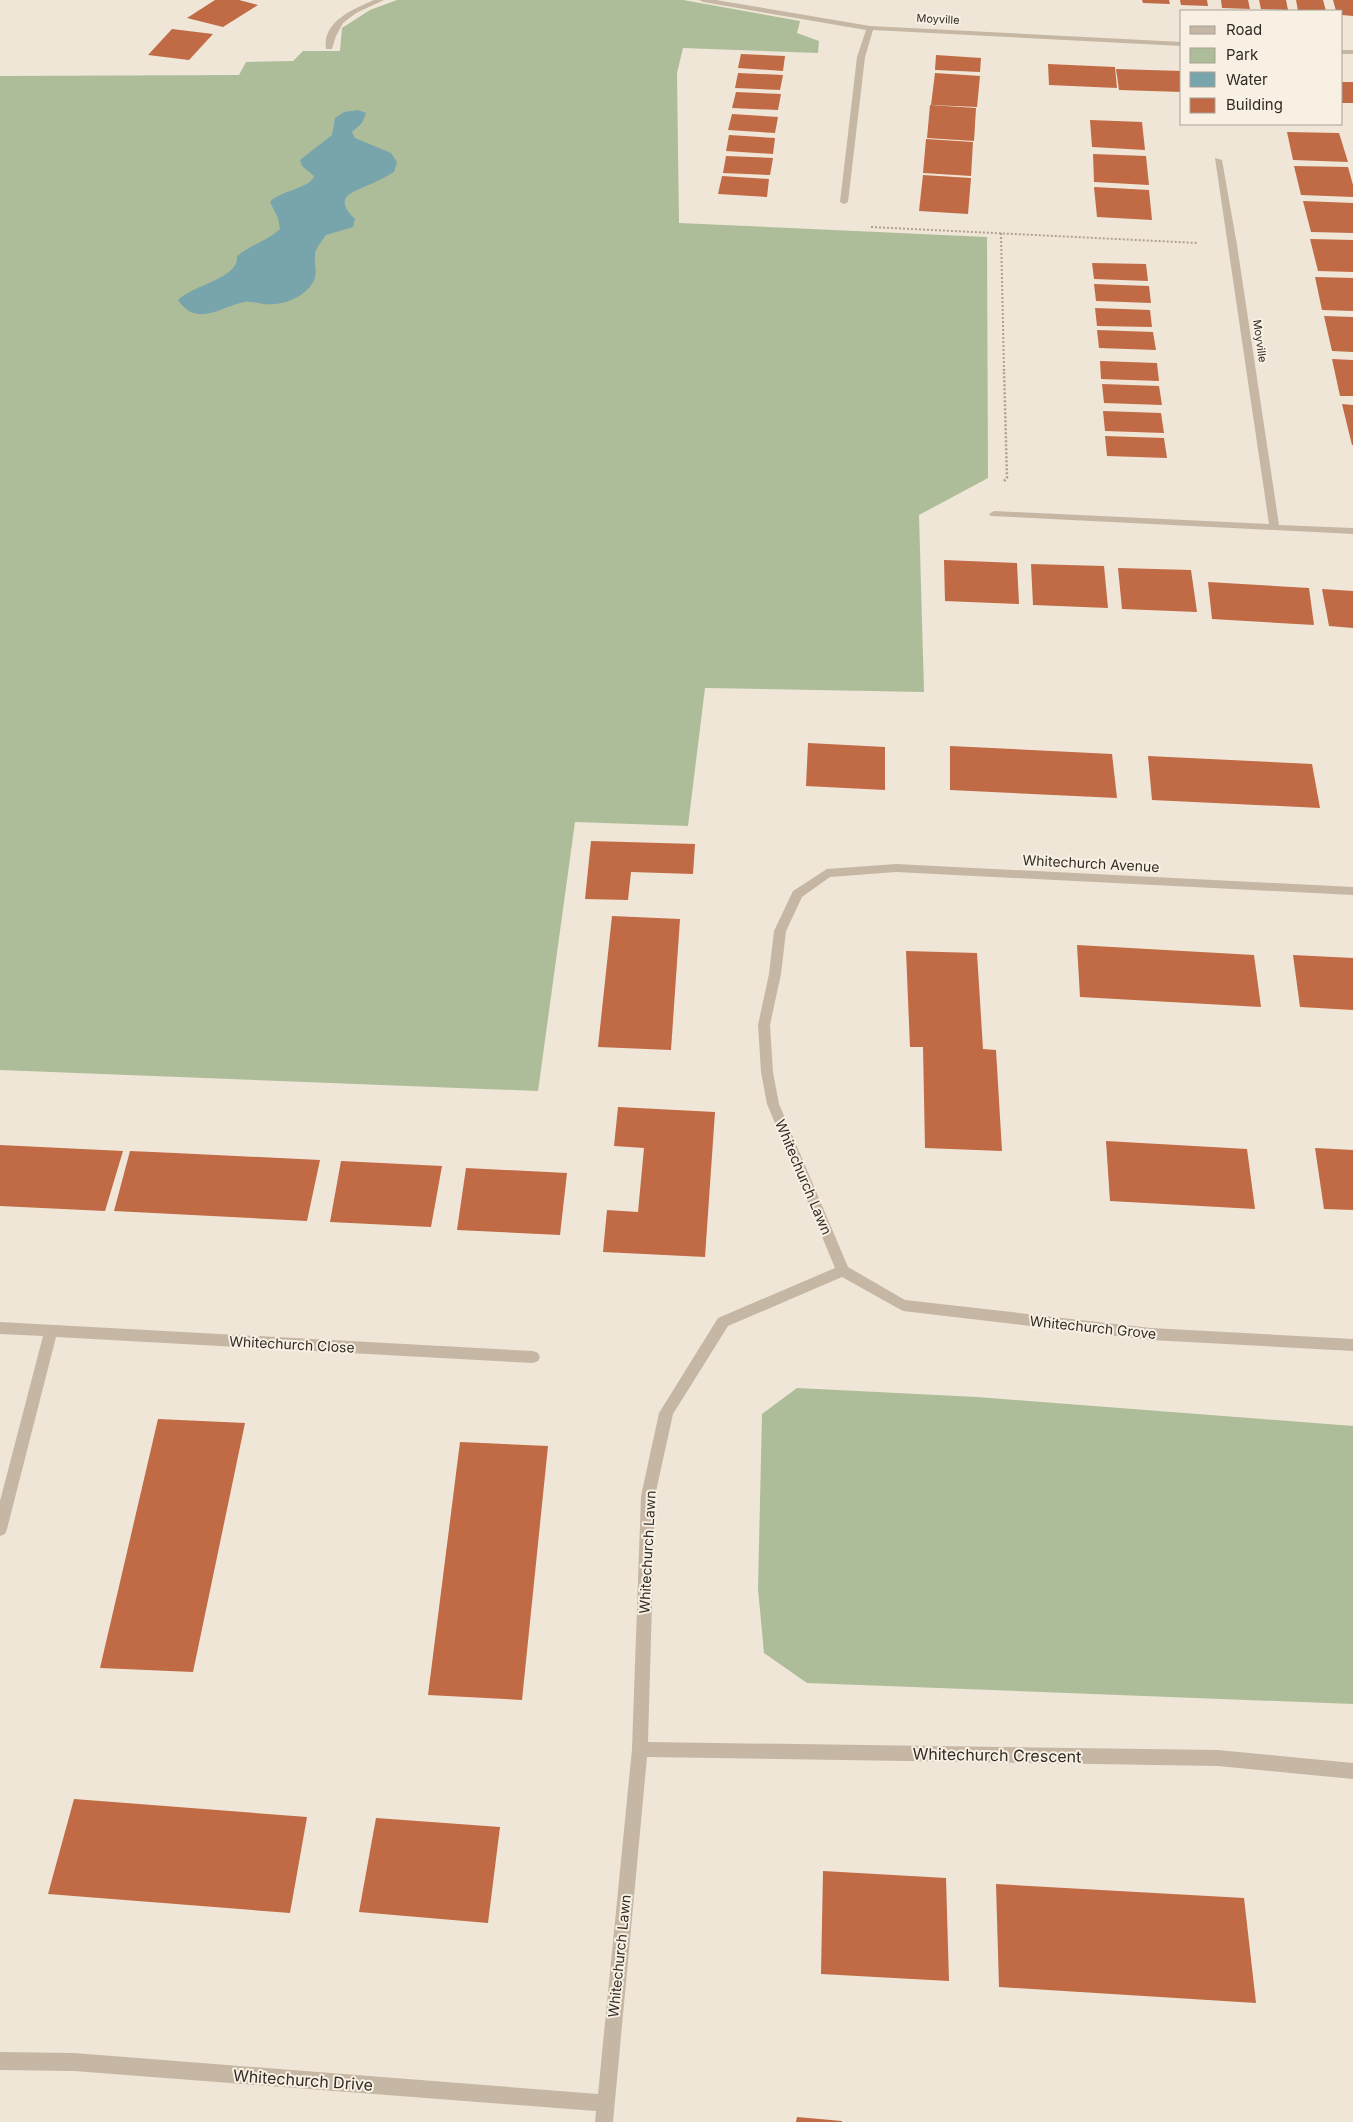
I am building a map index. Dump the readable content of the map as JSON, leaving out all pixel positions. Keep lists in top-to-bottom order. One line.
{"streets":{"street":["Moyville","Whitechurch Avenue","Whitechurch Lawn","Whitechurch Grove","Whitechurch Close","Whitechurch Crescent","Whitechurch Drive"]},"crossings":[["Whitechurch Avenue","Whitechurch Lawn"],["Whitechurch Lawn","Whitechurch Grove"],["Whitechurch Lawn","Whitechurch Crescent"],["Whitechurch Lawn","Whitechurch Drive"]],"legend":["Road","Park","Water","Building"]}
